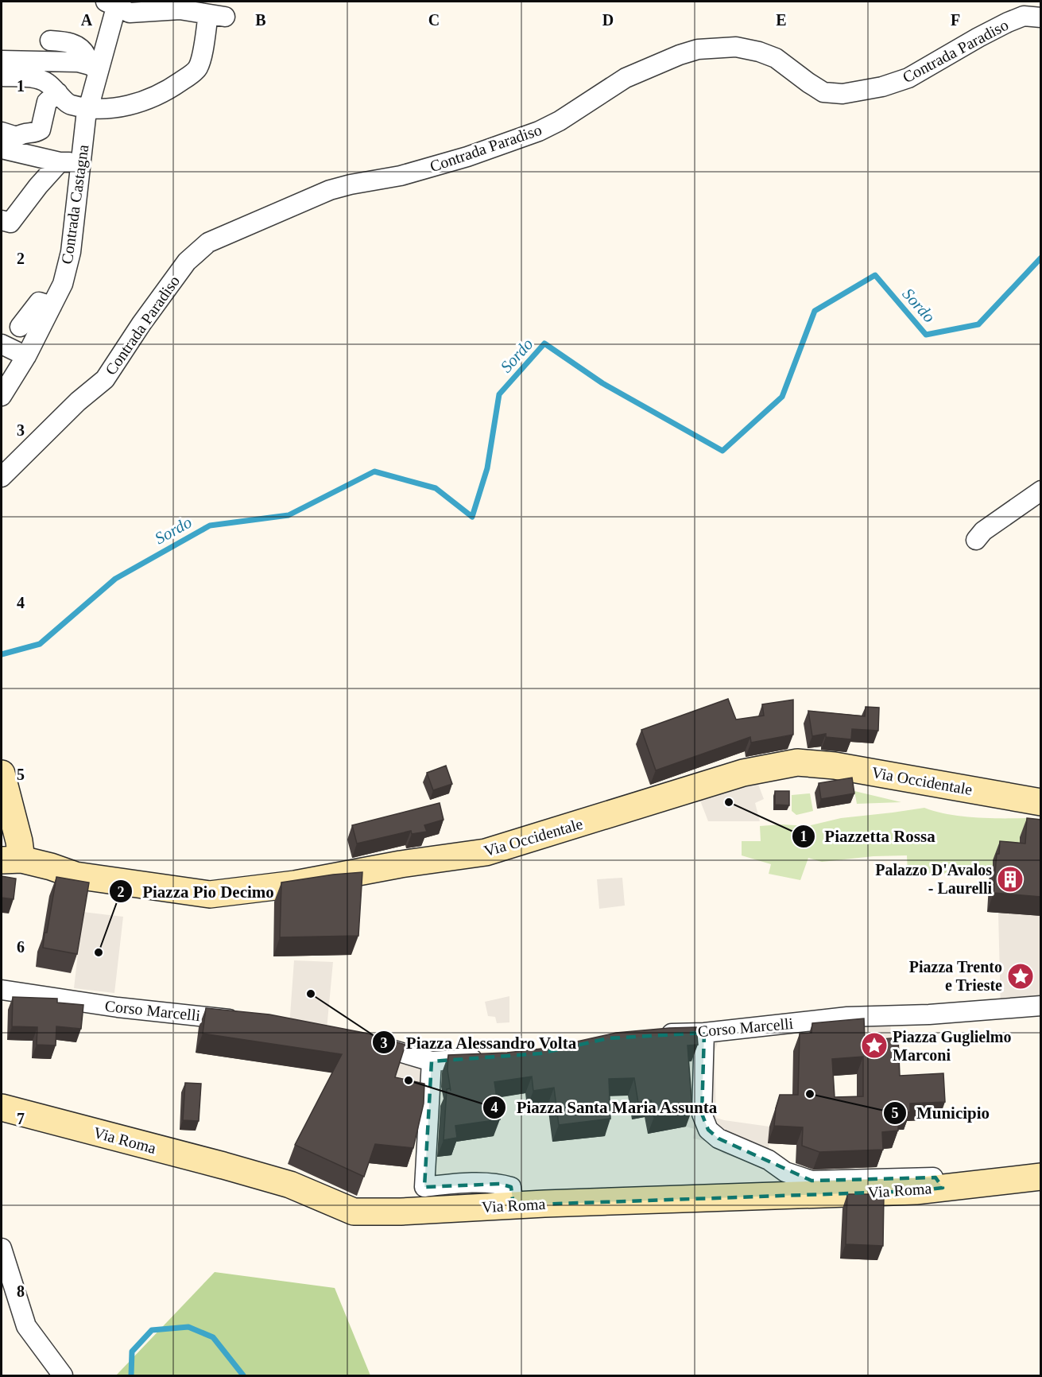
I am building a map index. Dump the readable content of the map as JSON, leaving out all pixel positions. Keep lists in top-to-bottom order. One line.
{"streets":{"main road":["Via Occidentale","Via Roma"],"street":["Contrada Paradiso","Contrada Castagna","Corso Marcelli"]},"water":["Sordo"],"places":{"other":["Piazzetta Rossa","Piazza Pio Decimo","Piazza Alessandro Volta","Piazza Santa Maria Assunta","Municipio"],"building":["Palazzo D'Avalos - Laurelli"],"place":["Piazza Trento e Trieste","Piazza Guglielmo Marconi"]},"grid":{"columns":["A","B","C","D","E","F"],"rows":["1","2","3","4","5","6","7","8"]}}
